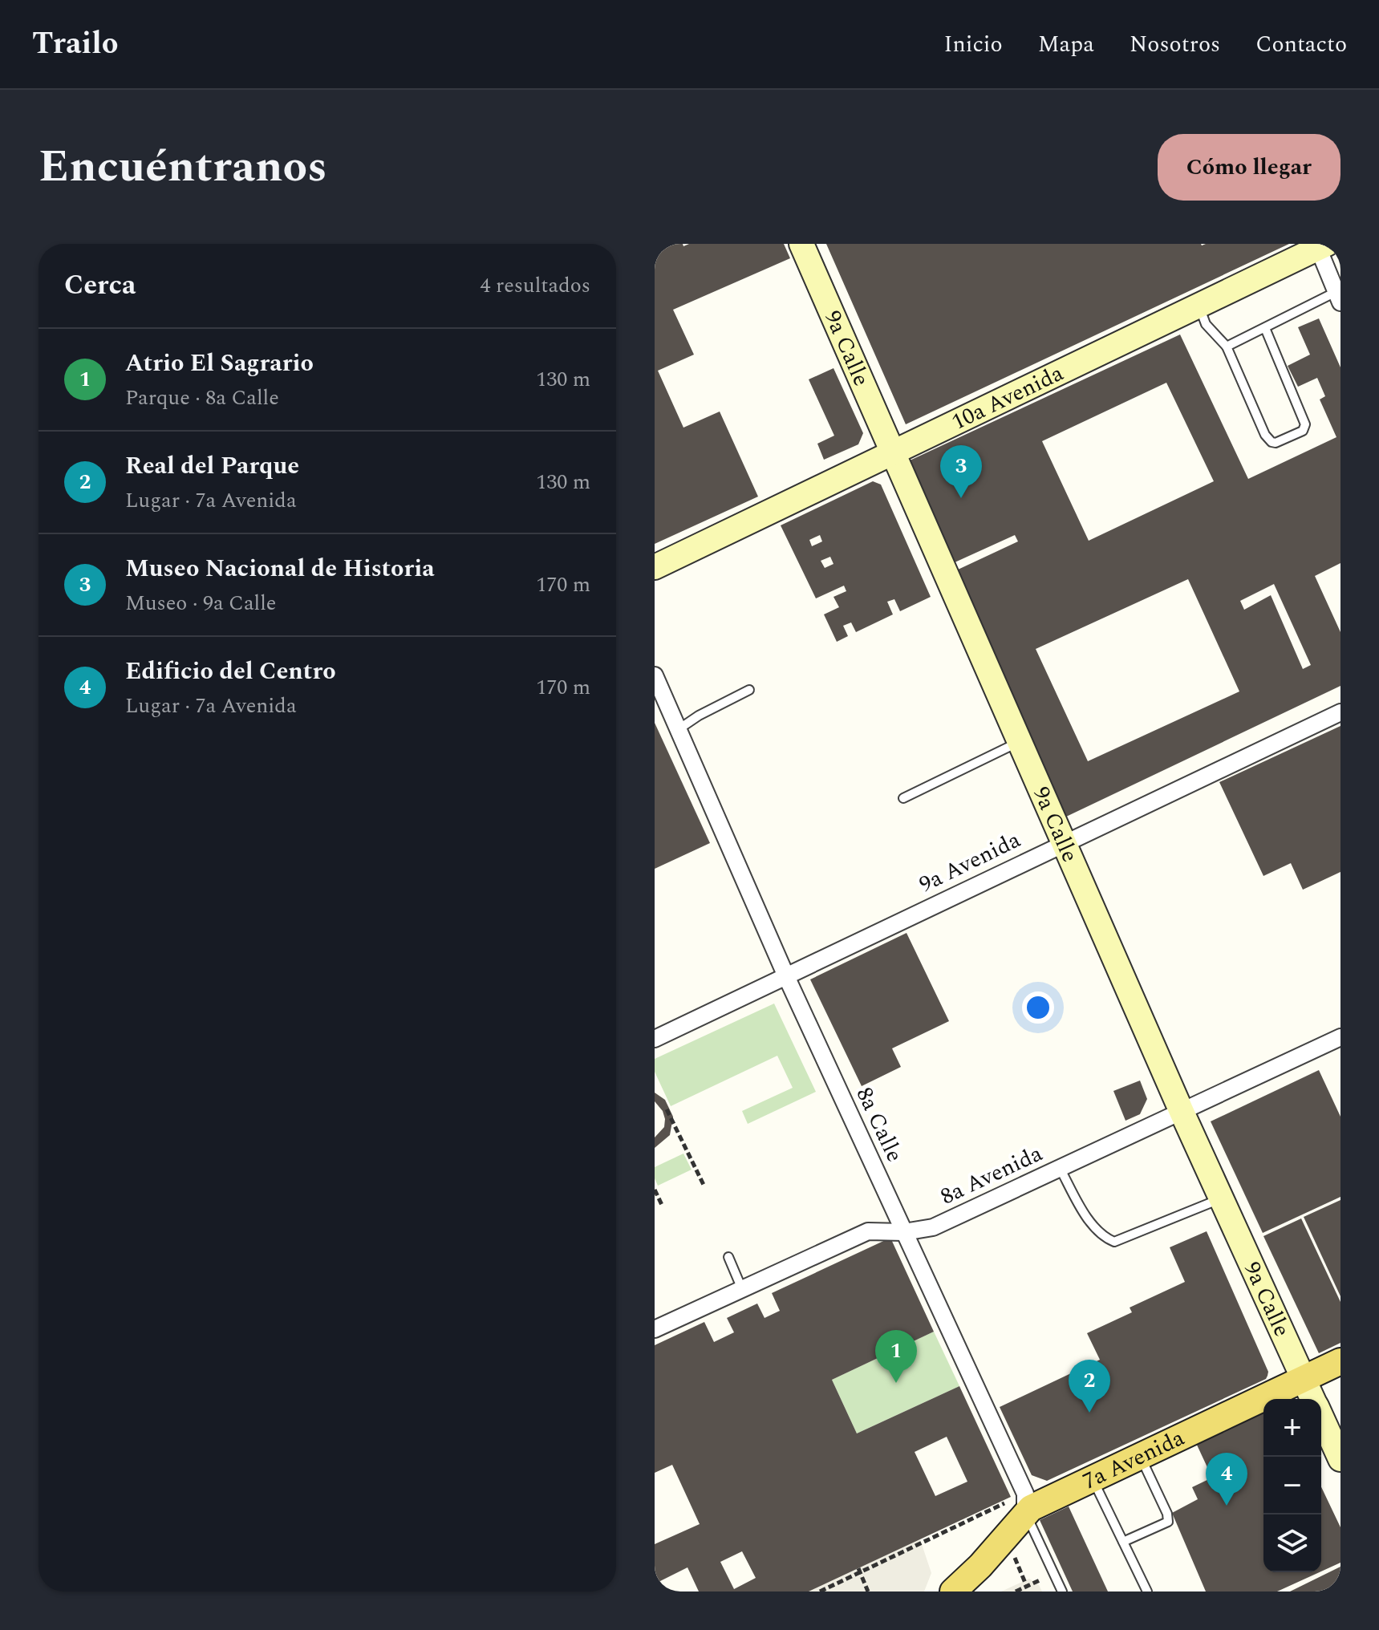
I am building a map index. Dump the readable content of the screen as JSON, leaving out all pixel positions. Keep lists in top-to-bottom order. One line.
{"streets":{"main road":["9a Calle","10a Avenida","7a Avenida"],"street":["9a Avenida","8a Calle","8a Avenida"]},"crossings":[["9a Calle","10a Avenida"],["9a Calle","9a Avenida"],["9a Calle","8a Avenida"],["9a Calle","7a Avenida"],["9a Avenida","8a Calle"],["8a Calle","8a Avenida"],["8a Calle","7a Avenida"]],"page":{"header":"Trailo","nav":["Inicio","Mapa","Nosotros","Contacto"],"title":"Encuéntranos","buttons":"Cómo llegar","heading":["Cerca","4 resultados"],"list":[{"mark":"1","name":"Atrio El Sagrario","note":"Parque · 8a Calle","value":"130 m"},{"mark":"2","name":"Real del Parque","note":"Lugar · 7a Avenida","value":"130 m"},{"mark":"3","name":"Museo Nacional de Historia","note":"Museo · 9a Calle","value":"170 m"},{"mark":"4","name":"Edificio del Centro","note":"Lugar · 7a Avenida","value":"170 m"}],"pins":["3","1","2","4"],"map_buttons":["+","−"]}}
